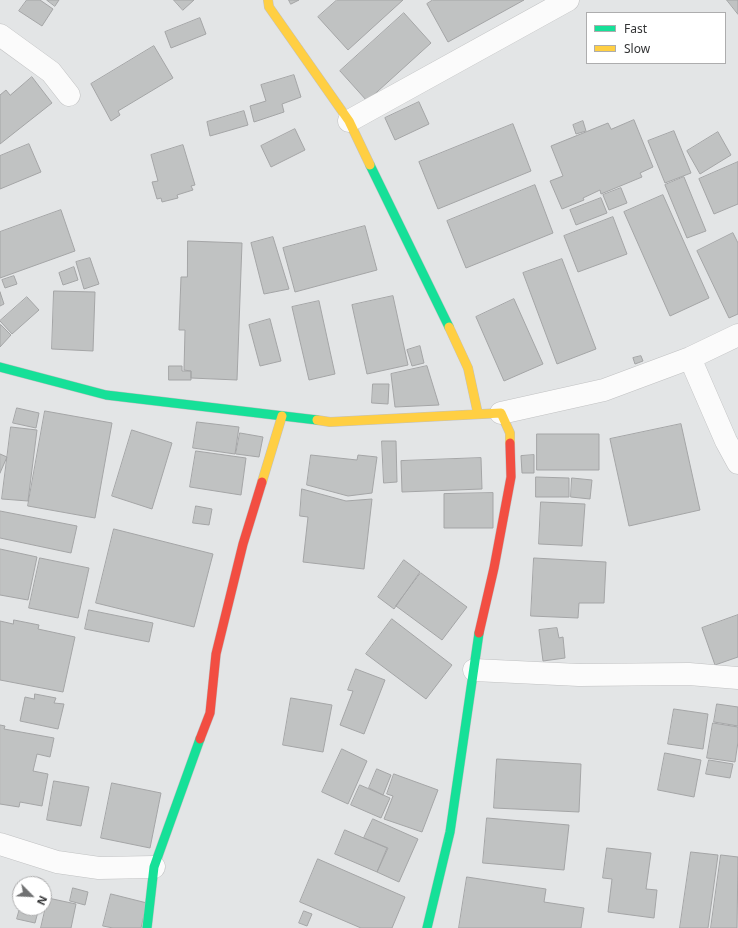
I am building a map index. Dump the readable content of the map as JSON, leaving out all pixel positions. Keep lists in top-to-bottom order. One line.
{"legend":["Fast","Slow"],"north":"bottom right"}
